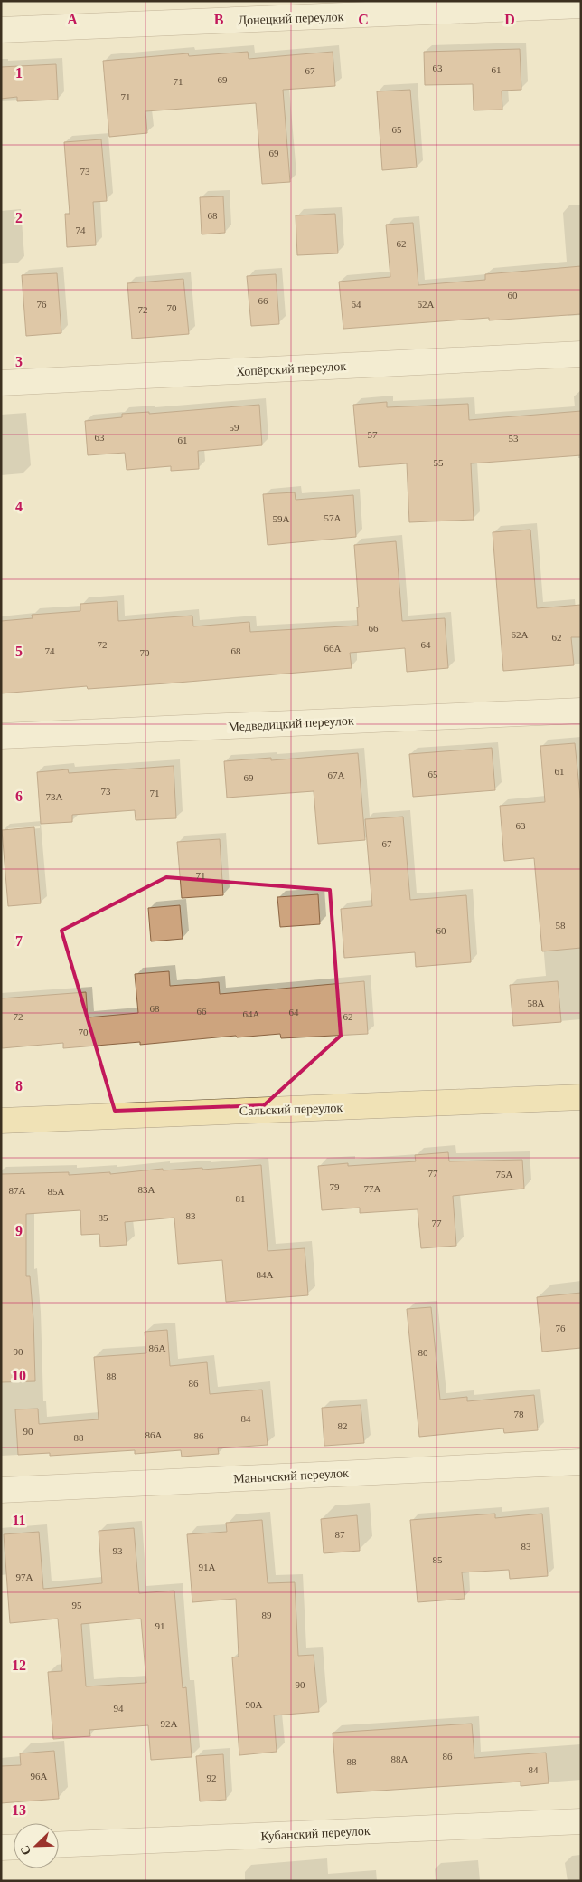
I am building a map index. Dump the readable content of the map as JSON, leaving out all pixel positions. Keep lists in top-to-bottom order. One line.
{"streets":{"main road":["Сальский переулок"],"street":["Донецкий переулок","Хопёрский переулок","Медведицкий переулок","Манычский переулок","Кубанский переулок"]},"house_numbers":["63","61","67","69","71","71","65","69","73","68","74","62","60","66","76","64","62А","70","72","59","57","63","53","61","55","57А","59А","66","62А","62","72","64","66А","74","68","70","61","65","67А","69","73","71","73А","63","67","71","58","60","58А","68","66","64","64А","72","62","70","77","75А","79","77А","83А","87А","85А","81","83","85","77","84А","76","86А","90","80","88","86","78","84","82","90","86А","86","88","87","83","93","85","91А","97А","95","89","91","90","90А","94","92А","86","88А","88","84","96А","92"],"north":"bottom left","grid":{"columns":["A","B","C","D"],"rows":["1","2","3","4","5","6","7","8","9","10","11","12","13"]}}
